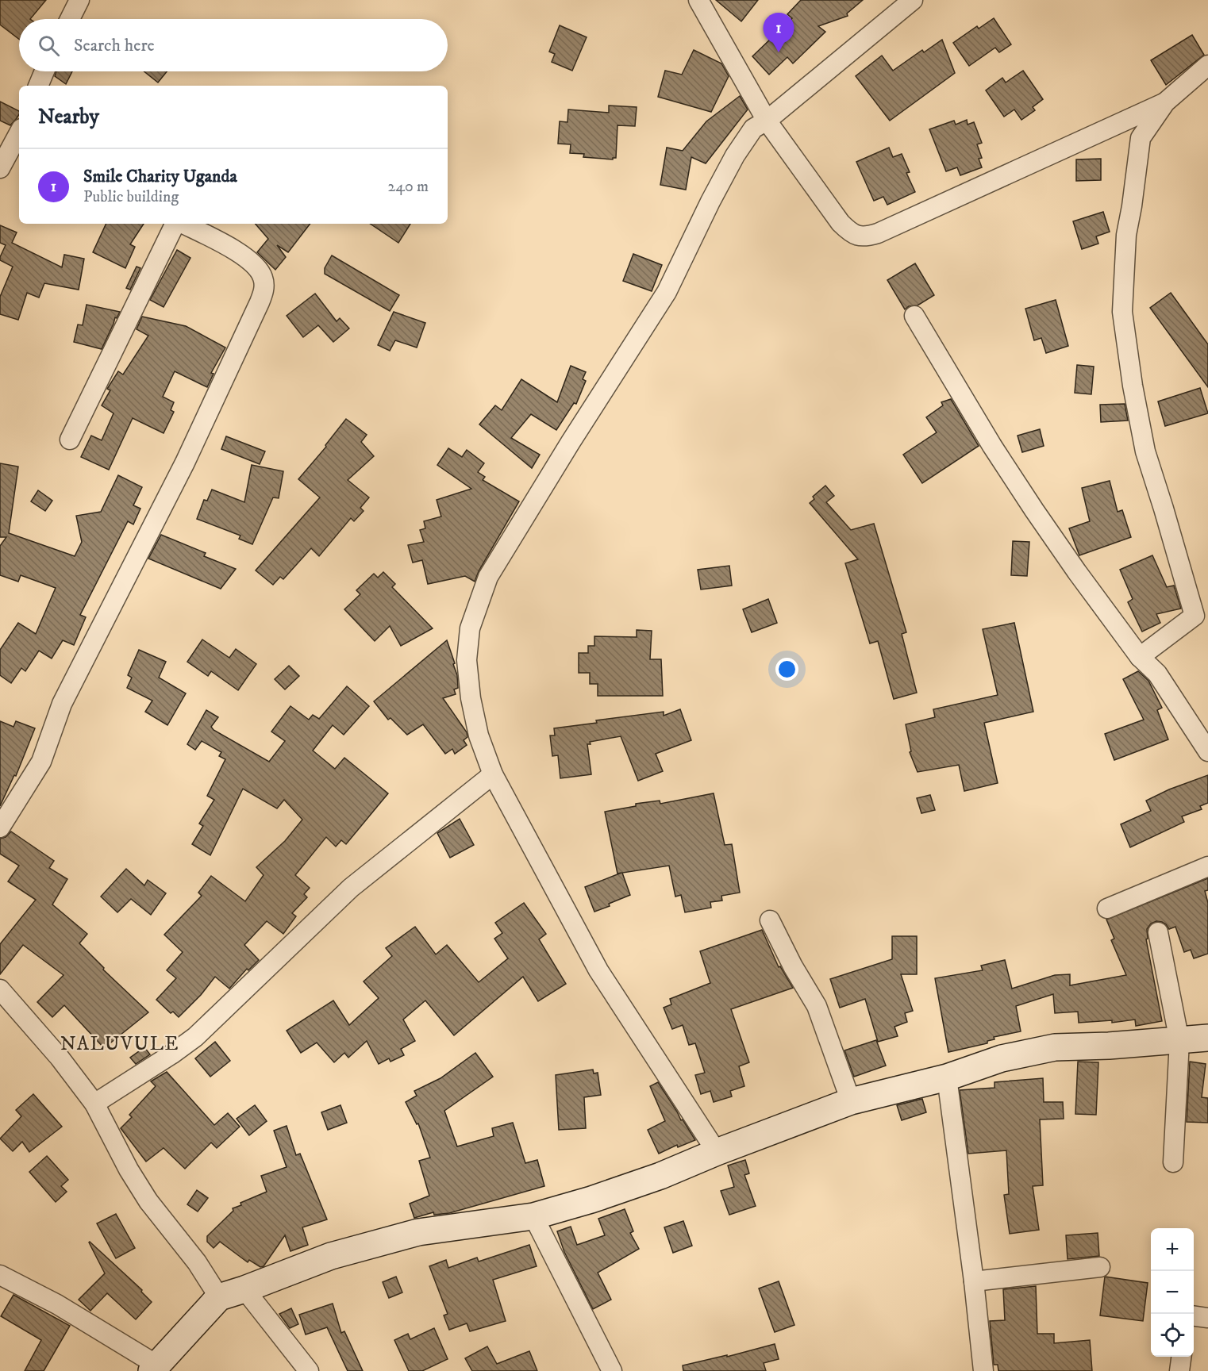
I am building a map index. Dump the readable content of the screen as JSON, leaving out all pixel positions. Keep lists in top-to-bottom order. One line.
{"districts":["NALUVULE"],"page":{"pins":"1","search":"Search here","heading":"Nearby","list":[{"mark":"1","name":"Smile Charity Uganda","note":"Public building","value":"240 m"}],"map_buttons":["+","−"]}}
